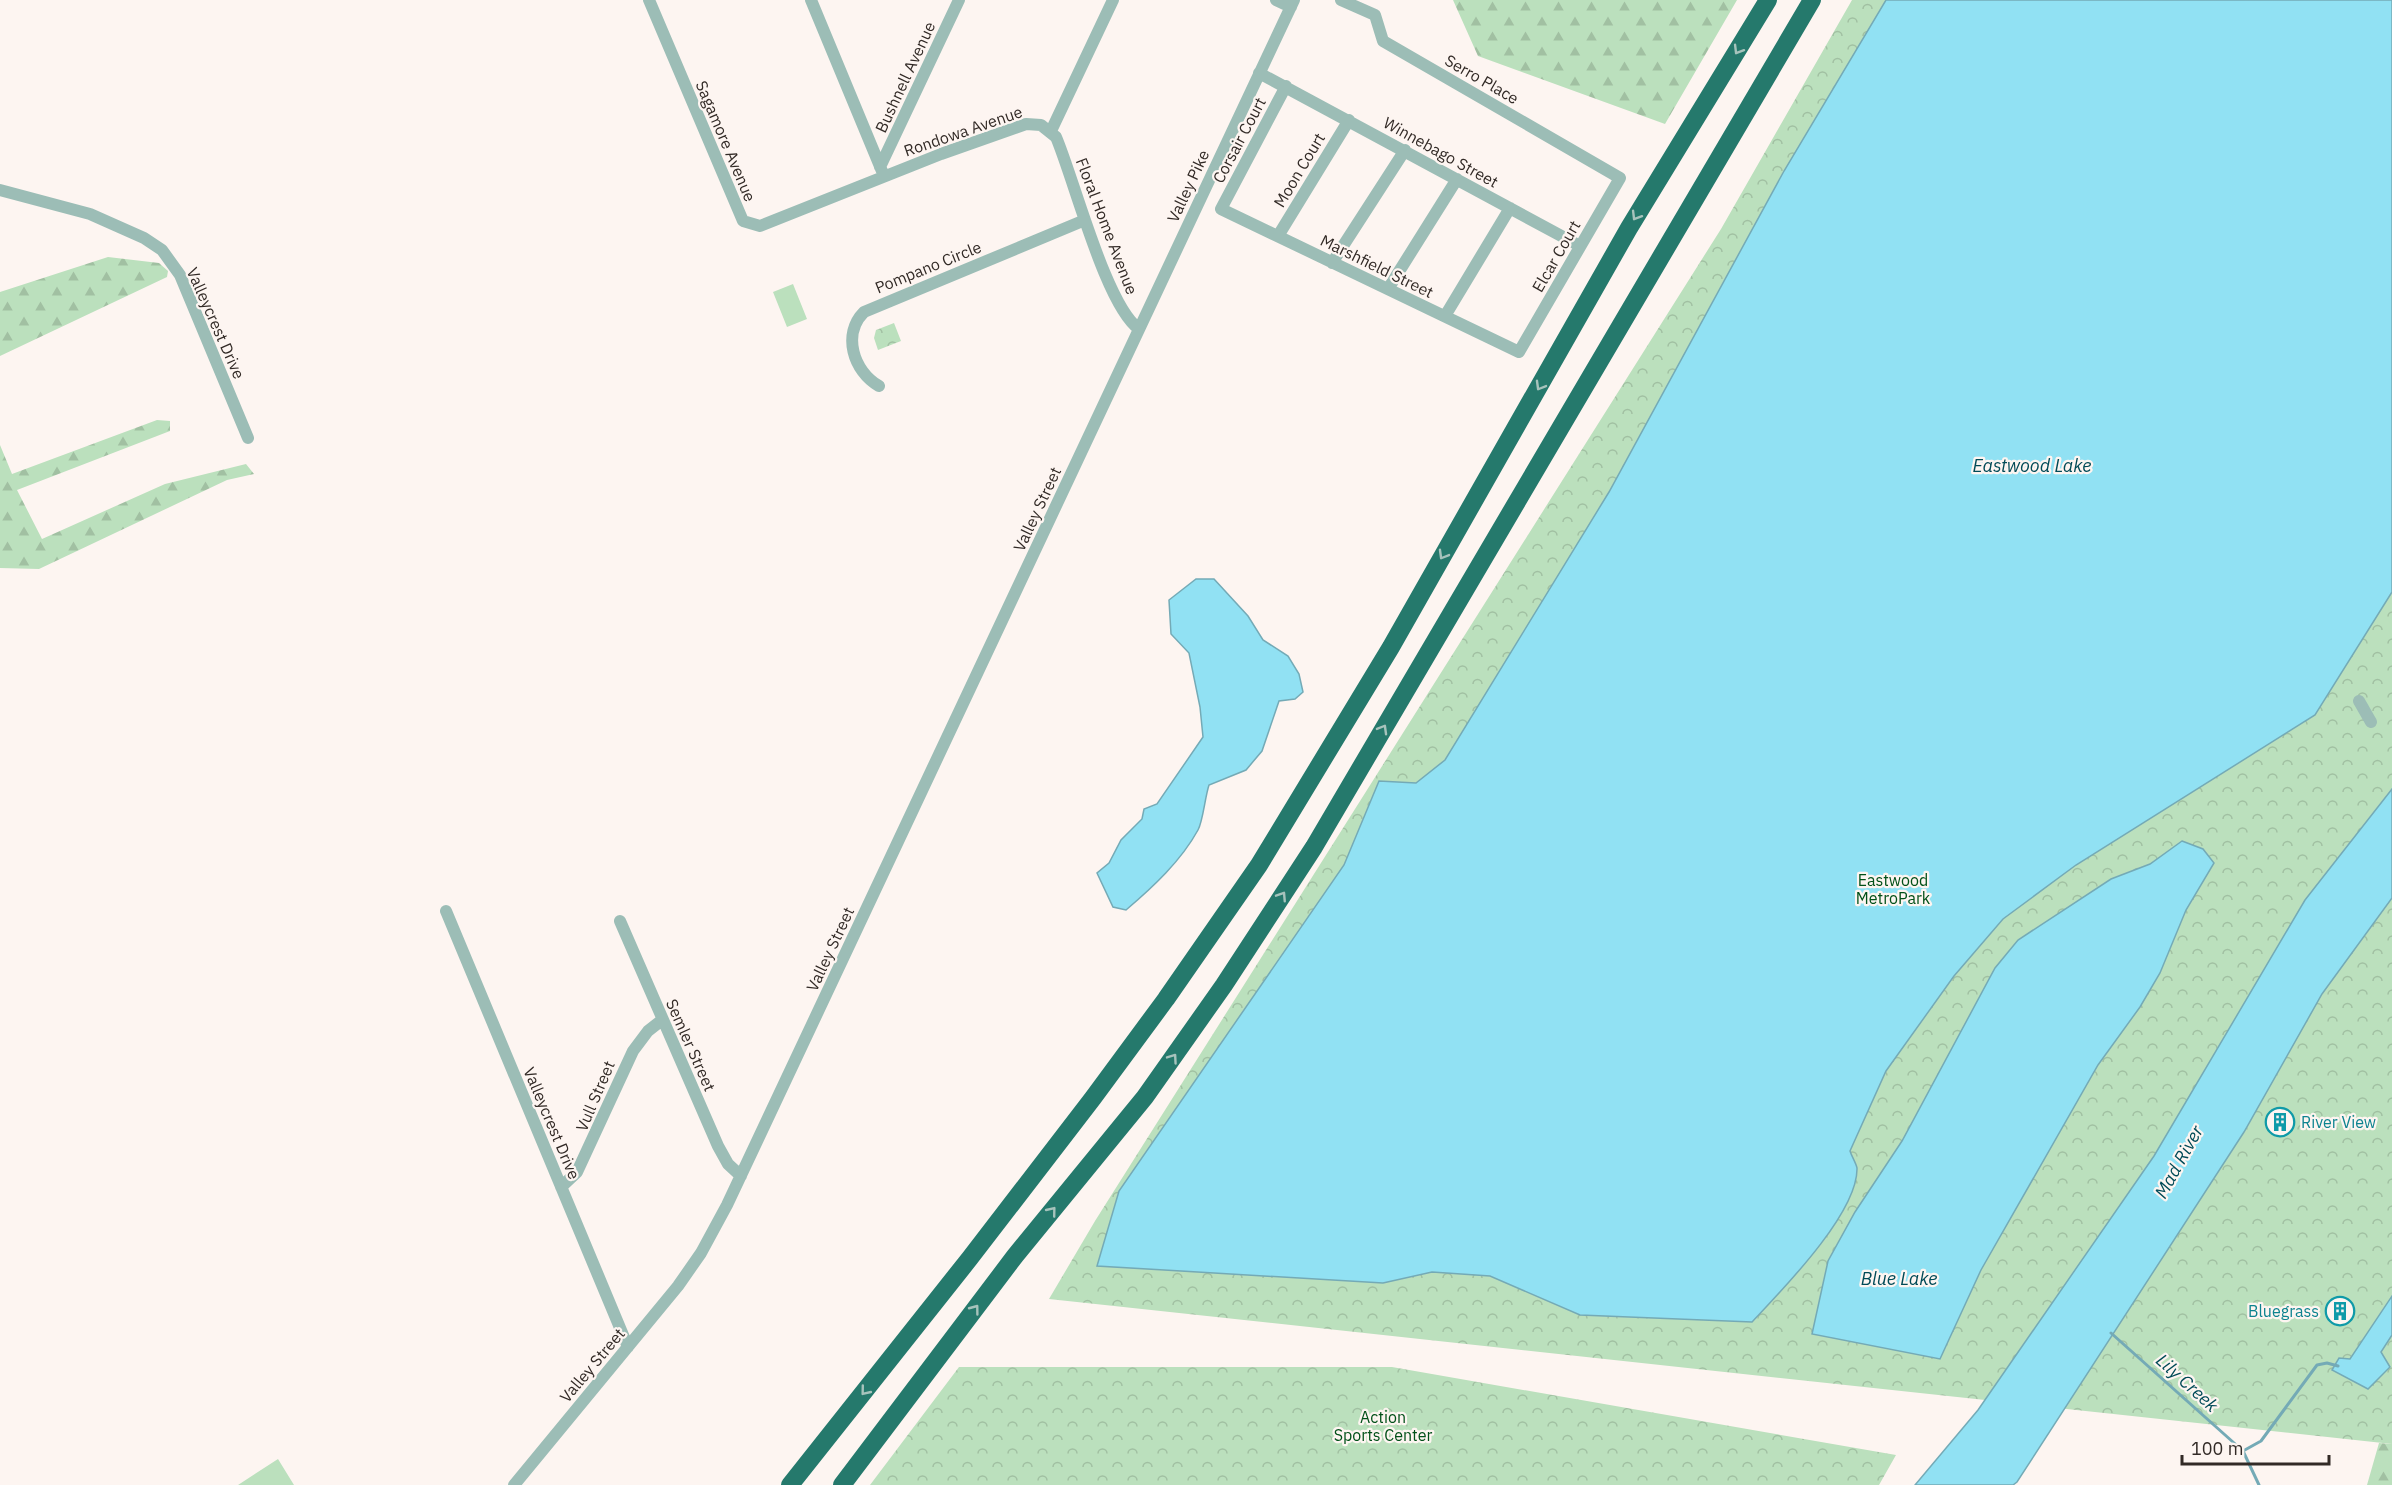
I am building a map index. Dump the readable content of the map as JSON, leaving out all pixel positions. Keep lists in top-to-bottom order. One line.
{"streets":{"street":["Bushnell Avenue","Serro Place","Rondowa Avenue","Corsair Court","Sagamore Avenue","Winnebago Street","Moon Court","Valley Pike","Floral Home Avenue","Elcar Court","Marshfield Street","Pompano Circle","Valleycrest Drive","Valley Street","Semler Street","Vull Street"]},"crossings":[["Bushnell Avenue","Rondowa Avenue"],["Bushnell Avenue","Sagamore Avenue"],["Serro Place","Elcar Court"],["Rondowa Avenue","Sagamore Avenue"],["Rondowa Avenue","Floral Home Avenue"],["Corsair Court","Winnebago Street"],["Corsair Court","Marshfield Street"],["Winnebago Street","Moon Court"],["Winnebago Street","Valley Pike"],["Winnebago Street","Elcar Court"],["Moon Court","Marshfield Street"],["Valley Pike","Floral Home Avenue"],["Valley Pike","Valley Street"],["Floral Home Avenue","Pompano Circle"],["Elcar Court","Marshfield Street"],["Valleycrest Drive","Valley Street"],["Valleycrest Drive","Vull Street"],["Valley Street","Semler Street"],["Semler Street","Vull Street"]],"water":["Eastwood Lake","Mad River","Blue Lake","Lily Creek"],"parks":["Eastwood MetroPark","Action Sports Center"],"places":{"building":["River View","Bluegrass"]},"scale_bar":"100 m"}
